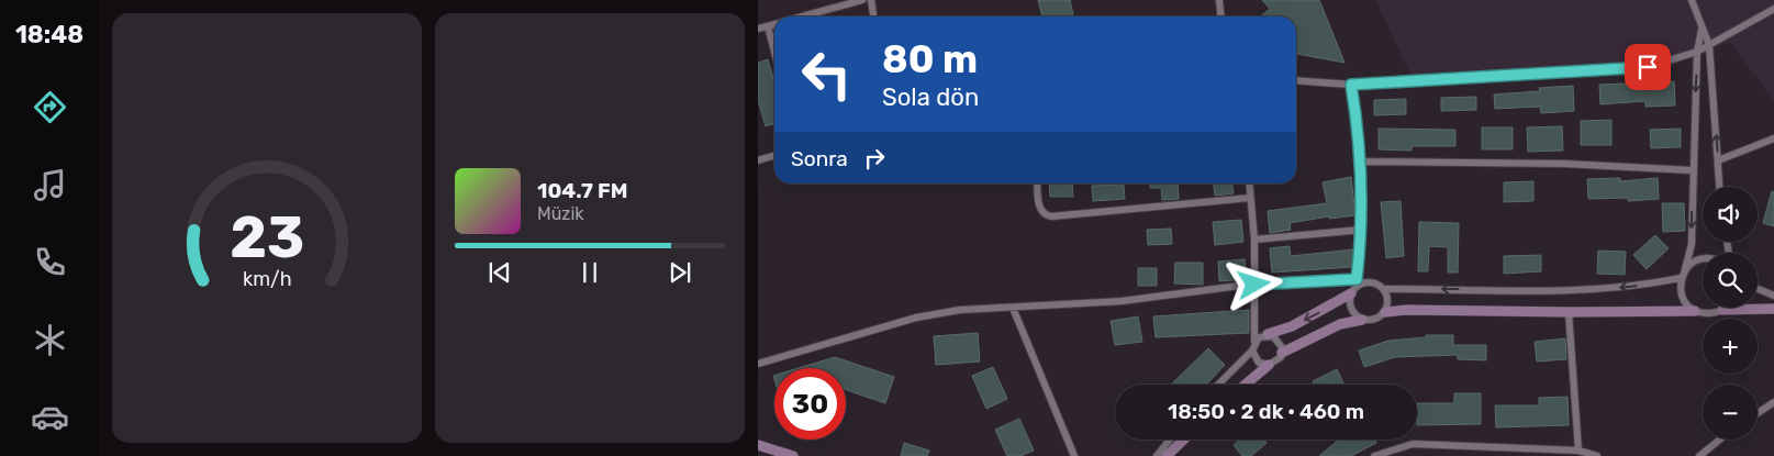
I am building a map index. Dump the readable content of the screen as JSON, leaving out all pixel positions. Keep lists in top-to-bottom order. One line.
{"page":{"tabs":"18:48","turn":["80 m","Sola dön"],"then":"Sonra","song":["104.7 FM","Müzik"],"map_buttons":["+","−"],"limit":"30","trip":"18:50 · 2 dk · 460 m","gauge":["23","km/h"]}}
